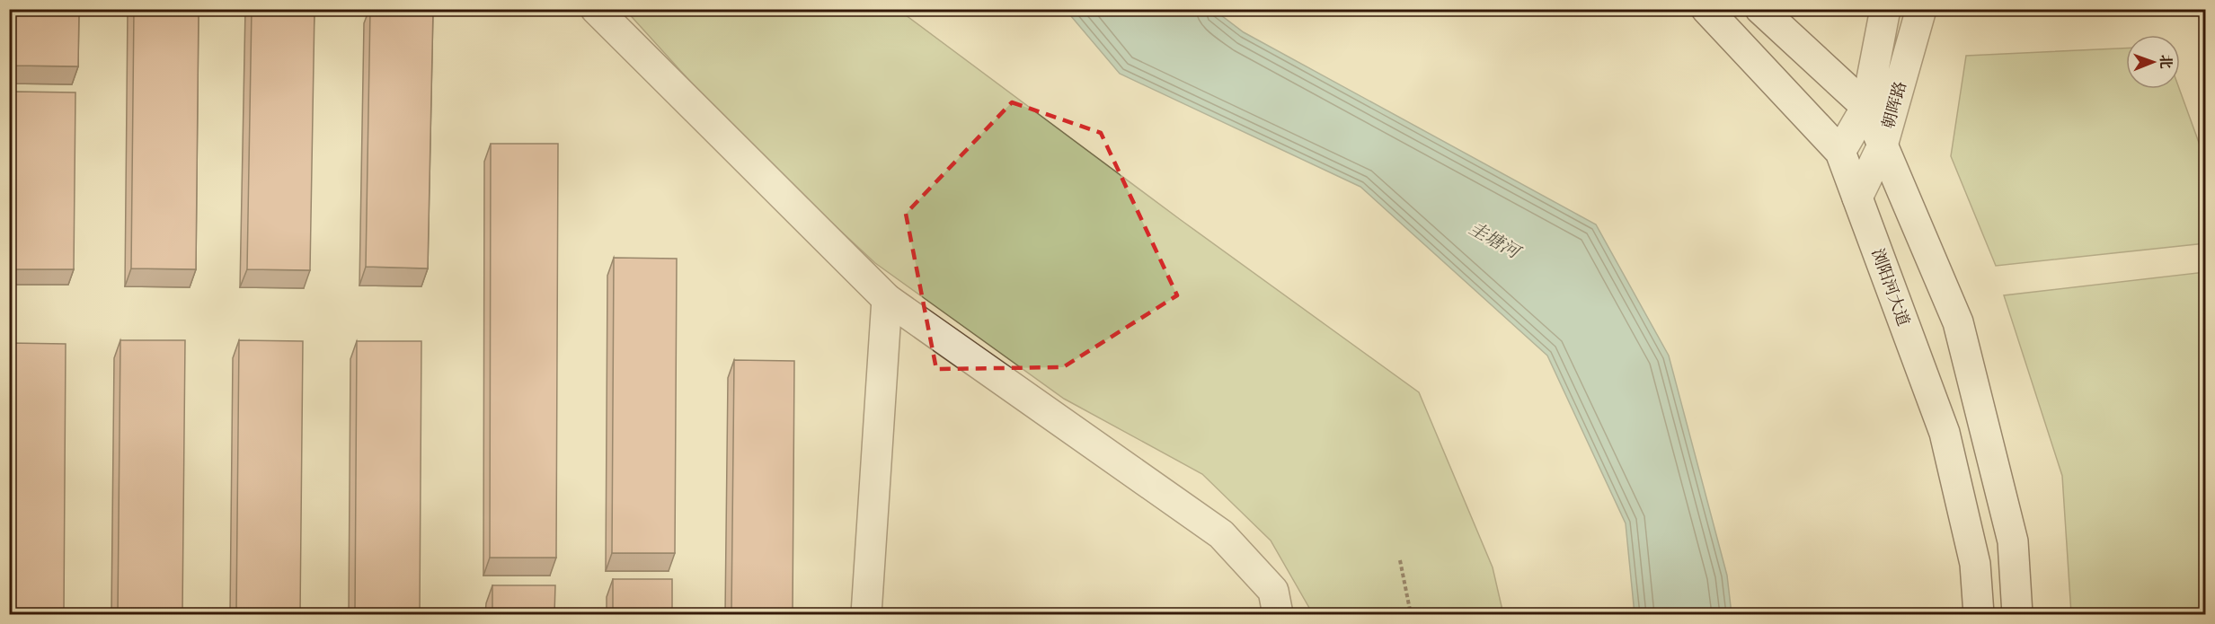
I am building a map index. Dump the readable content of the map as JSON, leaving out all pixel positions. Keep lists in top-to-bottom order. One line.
{"streets":{"street":["朝晖路","浏阳河大道"]},"crossings":[["朝晖路","浏阳河大道"]],"water":["圭塘河"],"north":"right"}
